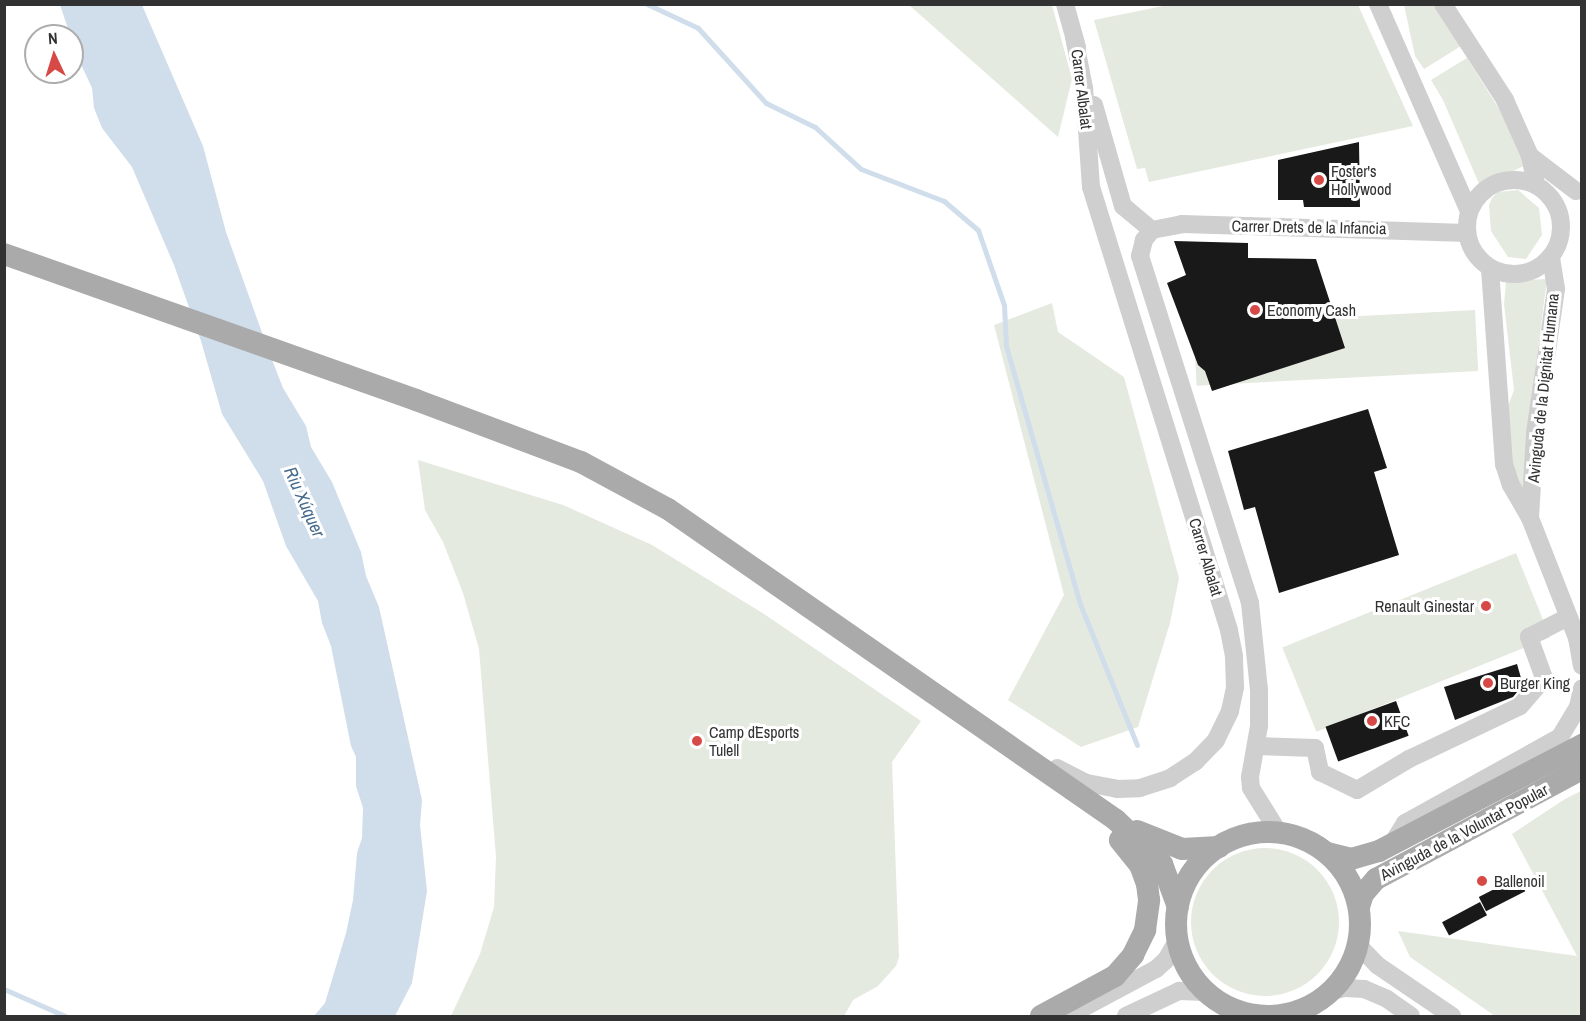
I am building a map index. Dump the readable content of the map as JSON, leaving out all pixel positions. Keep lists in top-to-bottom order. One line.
{"streets":{"main road":["Avinguda de la Voluntat Popular"],"street":["Carrer Albalat","Carrer Drets de la Infancia","Avinguda de la Dignitat Humana"]},"crossings":[["Carrer Albalat","Carrer Drets de la Infancia"],["Carrer Albalat","Avinguda de la Voluntat Popular"],["Carrer Drets de la Infancia","Avinguda de la Dignitat Humana"]],"water":["Riu Xúquer"],"places":["Foster's Hollywood","Economy Cash","Renault Ginestar","Burger King","KFC","Camp d´Esports Tulell","Ballenoil"],"north":"top"}
